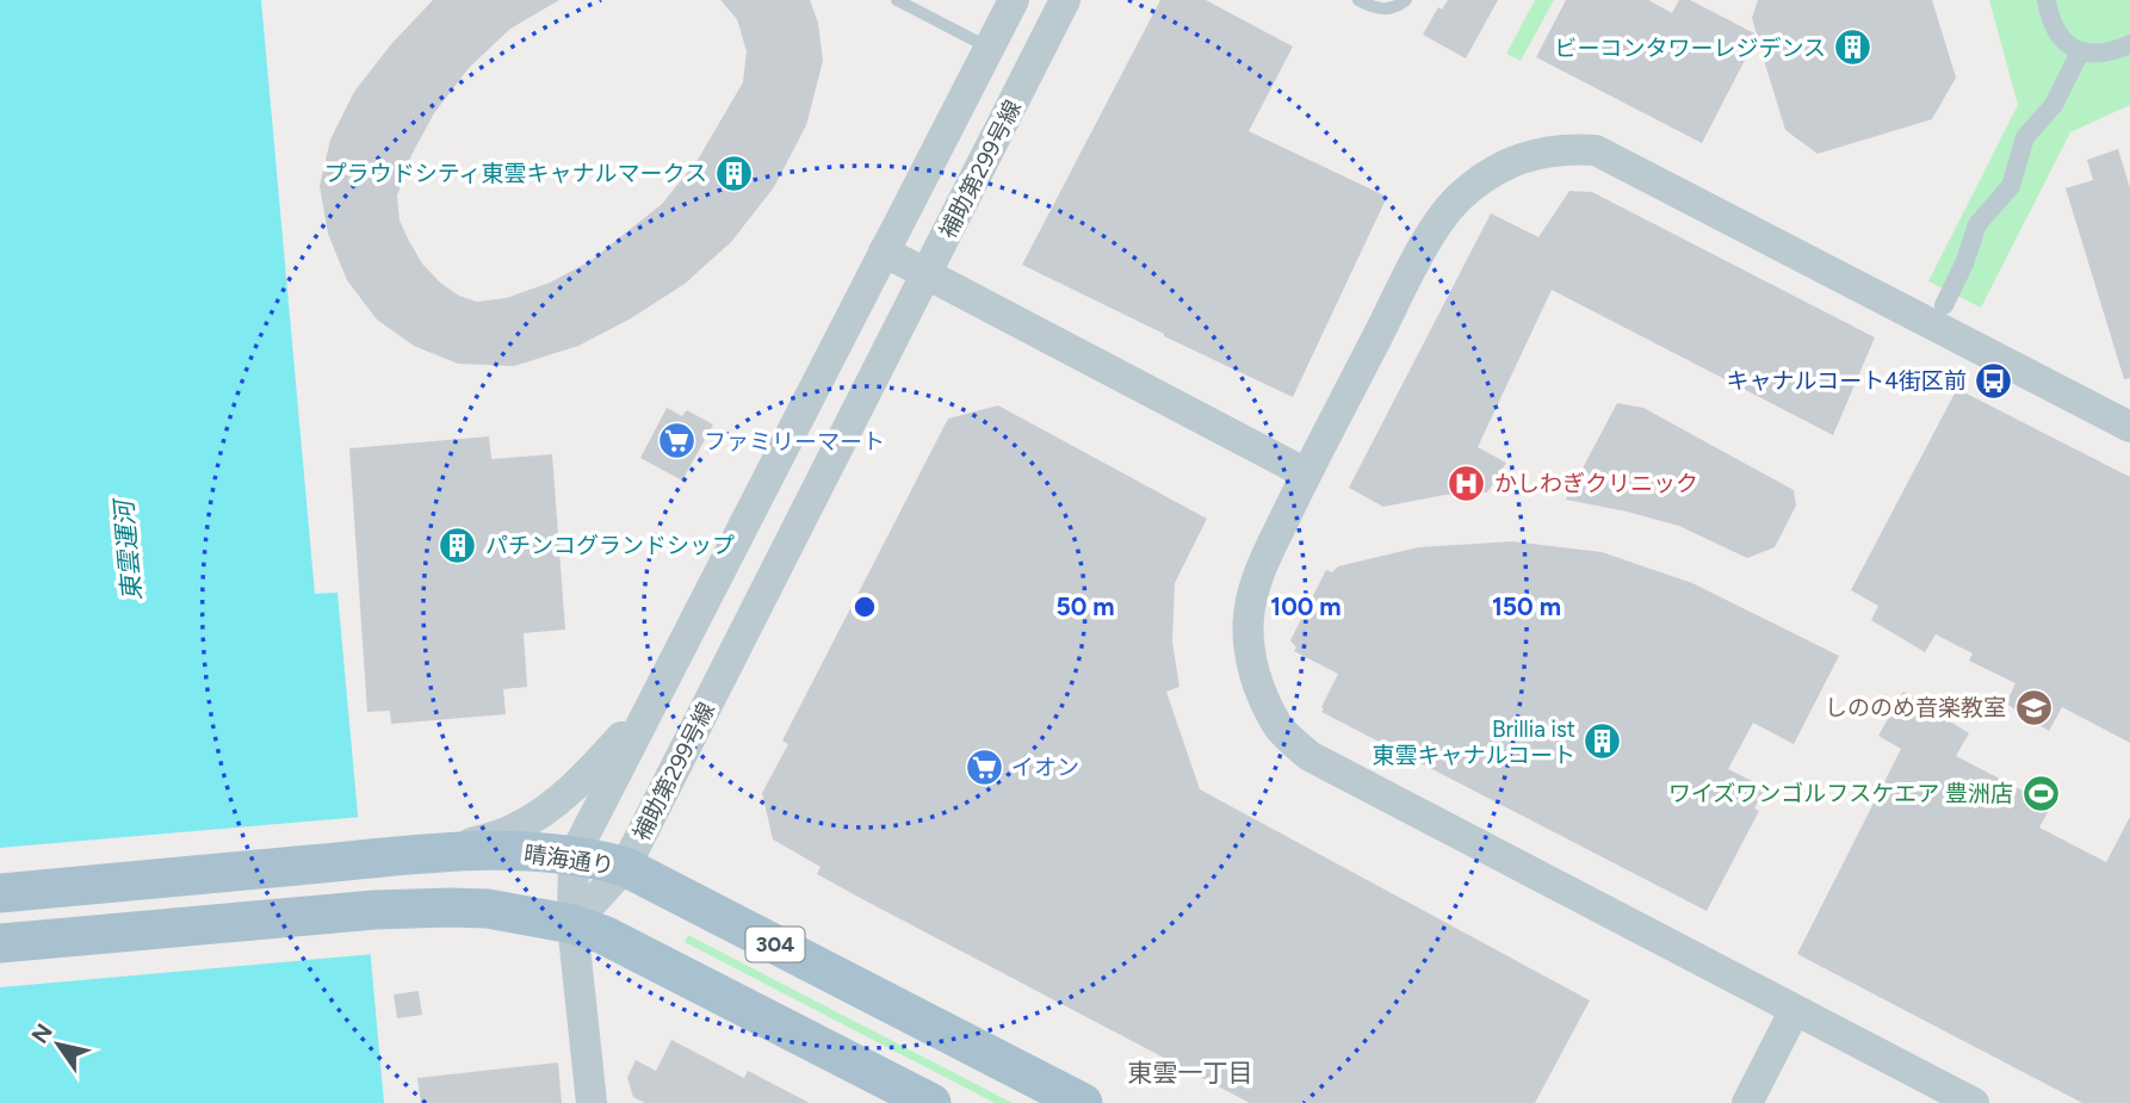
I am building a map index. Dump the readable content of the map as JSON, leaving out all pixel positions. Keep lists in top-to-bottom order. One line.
{"streets":{"main road":["晴海通り","304"],"street":["補助第299号線"]},"crossings":[["補助第299号線","晴海通り"]],"districts":["東雲一丁目"],"water":["東雲運河"],"places":{"building":["ビーコンタワーレジデンス","プラウドシティ東雲キャナルマークス","パチンコグランドシップ","Brillia ist 東雲キャナルコート"],"bus stop":["キャナルコート4街区前"],"supermarket":["ファミリーマート","イオン"],"hospital":["かしわぎクリニック"],"school or university":["しののめ音楽教室"],"sports":["ワイズワンゴルフスケエア 豊洲店"]},"north":"top left","rings":["50 m","100 m","150 m"]}
